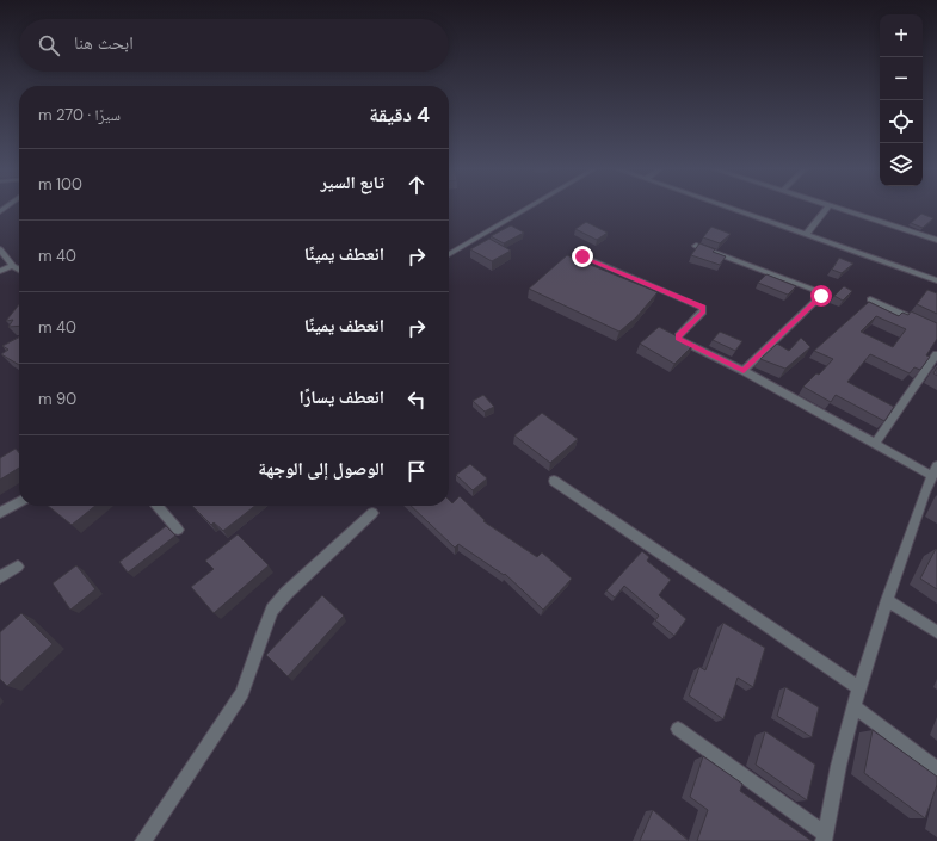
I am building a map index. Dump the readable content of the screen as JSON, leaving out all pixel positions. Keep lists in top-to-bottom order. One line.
{"page":{"map_buttons":["+","−"],"search":"ابحث هنا","heading":["4 دقيقة","سيرًا · 270 m"],"list":[["تابع السير","100 m"],["انعطف يمينًا","40 m"],["انعطف يمينًا","40 m"],["انعطف يسارًا","90 m"],"الوصول إلى الوجهة"]}}
